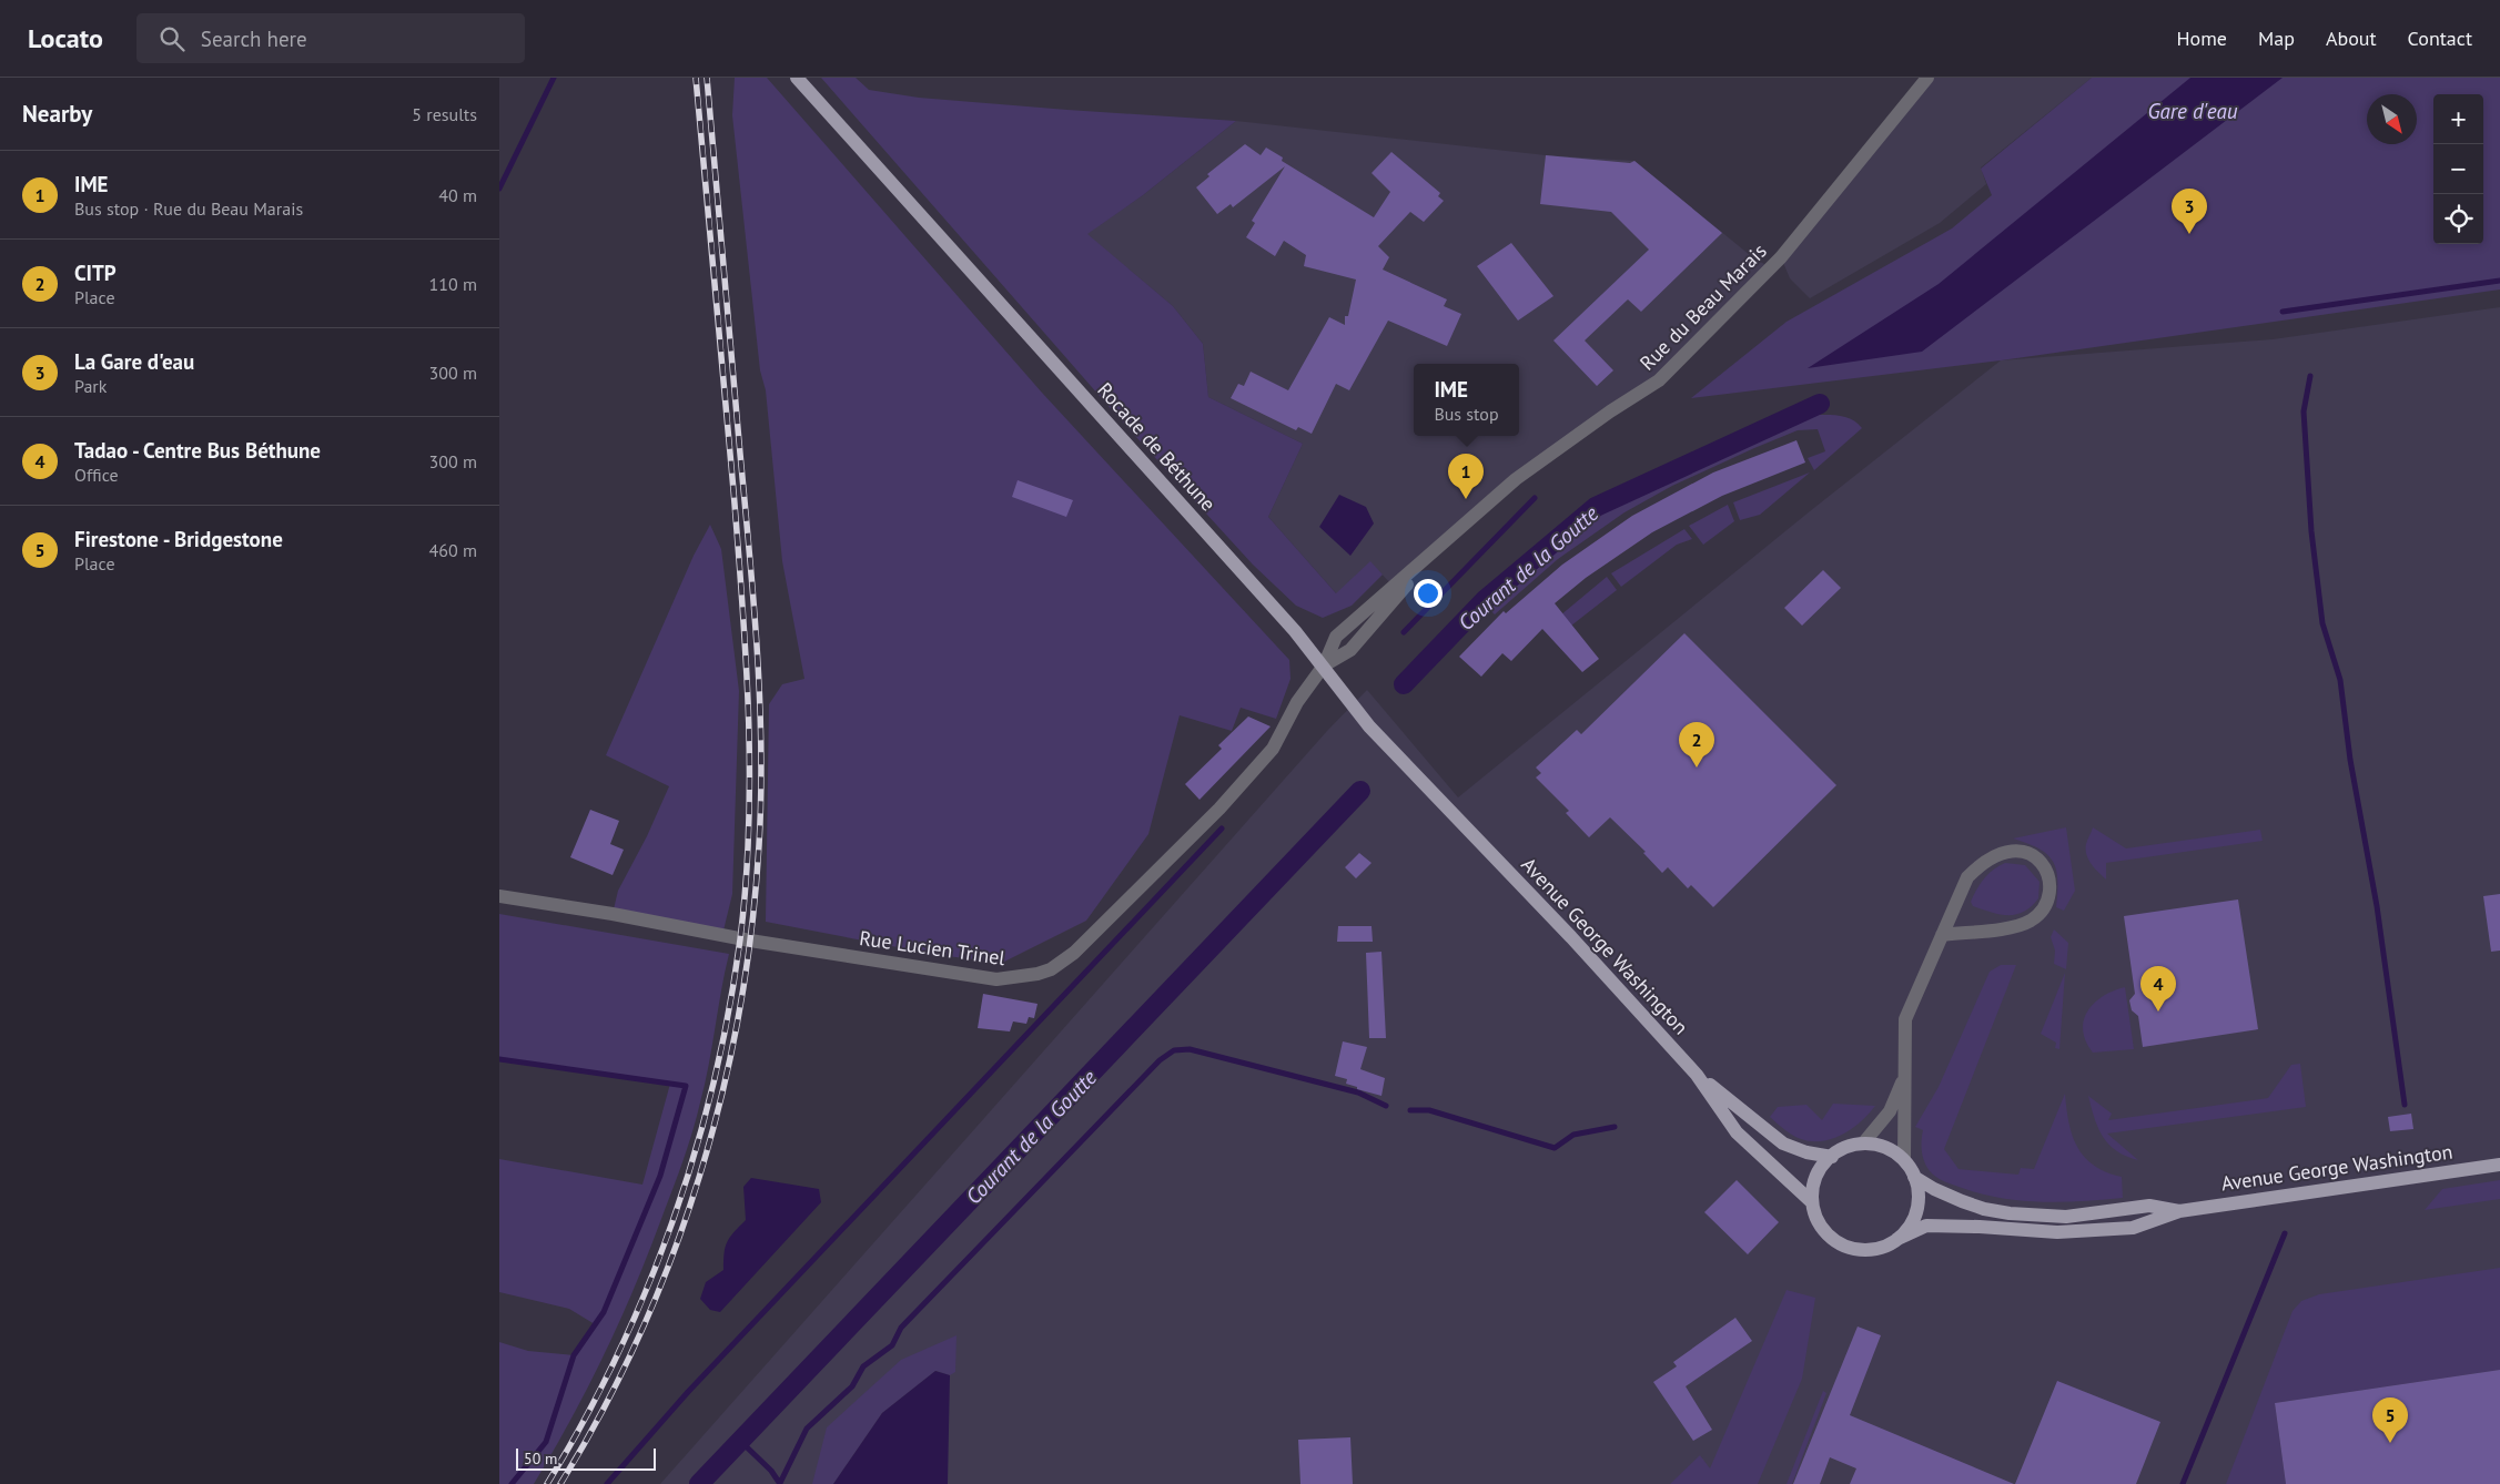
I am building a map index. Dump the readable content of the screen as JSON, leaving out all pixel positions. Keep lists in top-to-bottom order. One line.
{"streets":{"main road":["Rocade de Béthune","Avenue George Washington"],"street":["Rue du Beau Marais","Rue Lucien Trinel"]},"crossings":[["Rue du Beau Marais","Rocade de Béthune"],["Rue du Beau Marais","Rue Lucien Trinel"],["Rocade de Béthune","Avenue George Washington"],["Rocade de Béthune","Rue Lucien Trinel"]],"water":["Gare d'eau","Courant de la Goutte"],"scale_bar":"50 m","north":"bottom right","page":{"header":"Locato","search":"Search here","nav":["Home","Map","About","Contact"],"heading":["Nearby","5 results"],"map_buttons":["+","−"],"list":[{"mark":"1","name":"IME","note":"Bus stop · Rue du Beau Marais","value":"40 m"},{"mark":"2","name":"CITP","note":"Place","value":"110 m"},{"mark":"3","name":"La Gare d'eau","note":"Park","value":"300 m"},{"mark":"4","name":"Tadao - Centre Bus Béthune","note":"Office","value":"300 m"},{"mark":"5","name":"Firestone - Bridgestone","note":"Place","value":"460 m"}],"pins":["3","1","2","4","5"],"popup":["IME","Bus stop"],"scale":"50 m"}}
